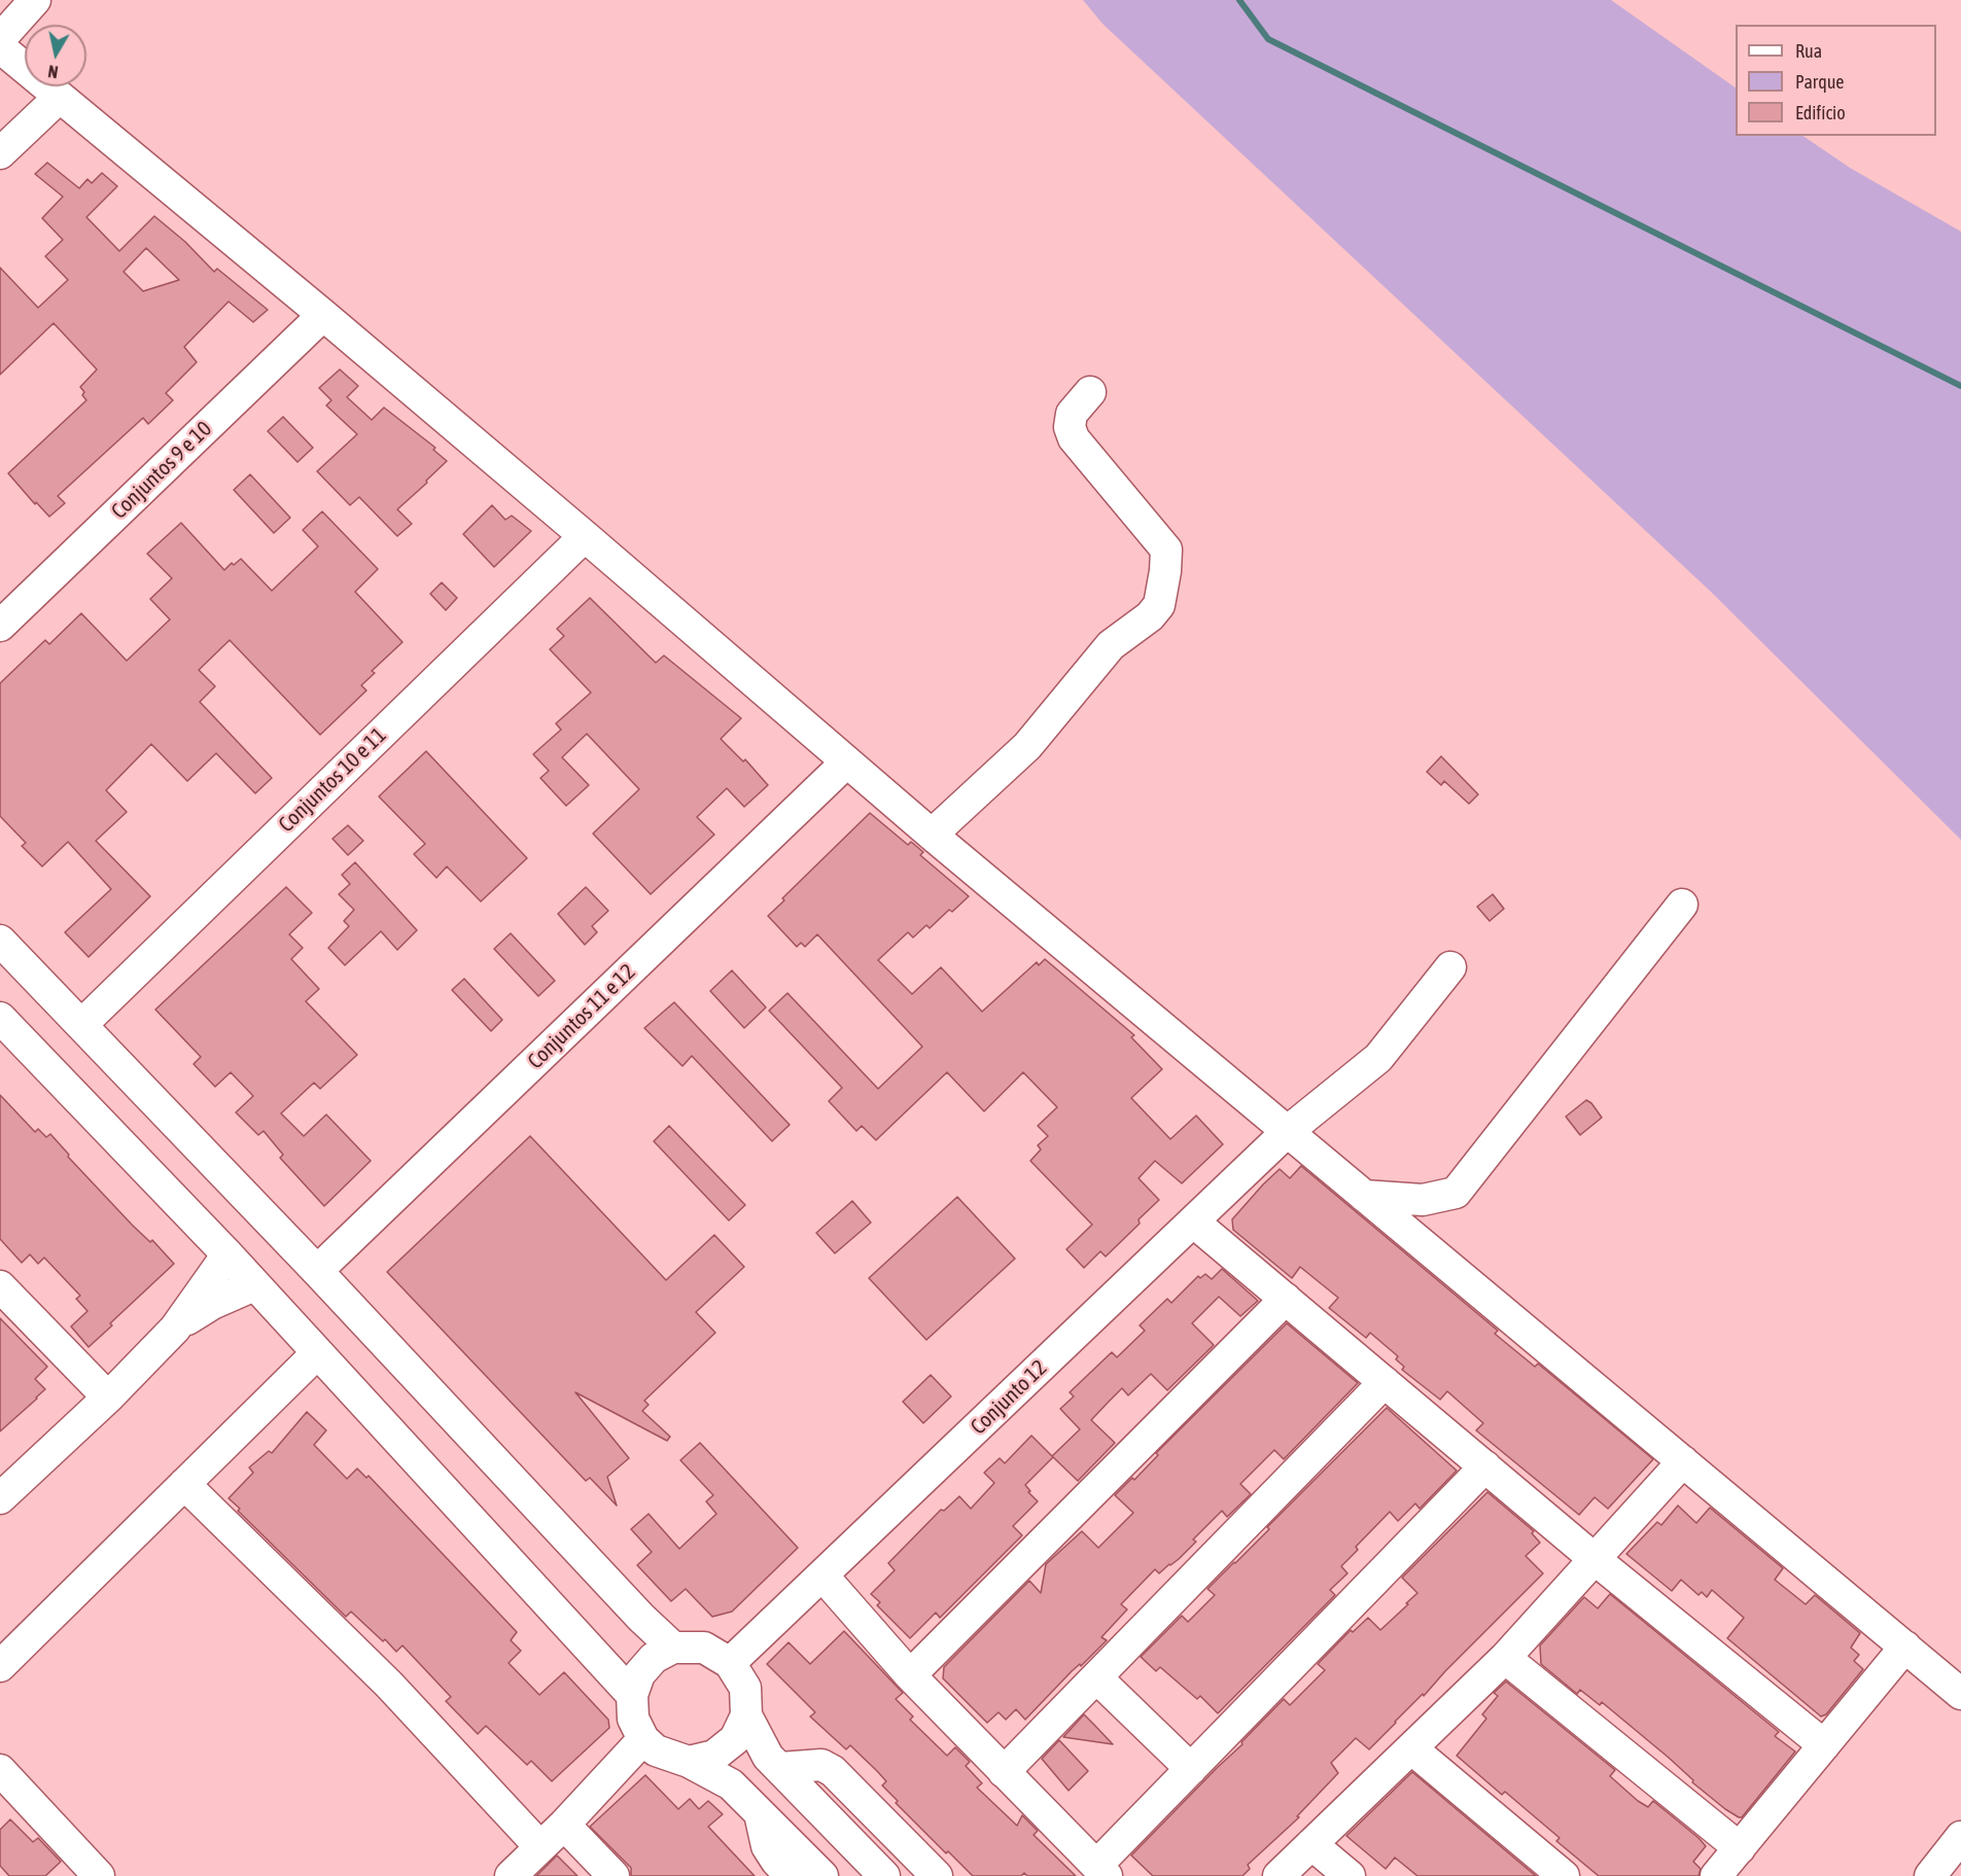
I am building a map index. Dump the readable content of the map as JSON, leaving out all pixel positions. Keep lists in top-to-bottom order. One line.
{"streets":{"street":["Conjuntos 9 e 10","Conjuntos 10 e 11","Conjuntos 11 e 12","Conjunto 12"]},"legend":["Rua","Parque","Edifício"],"north":"bottom"}
